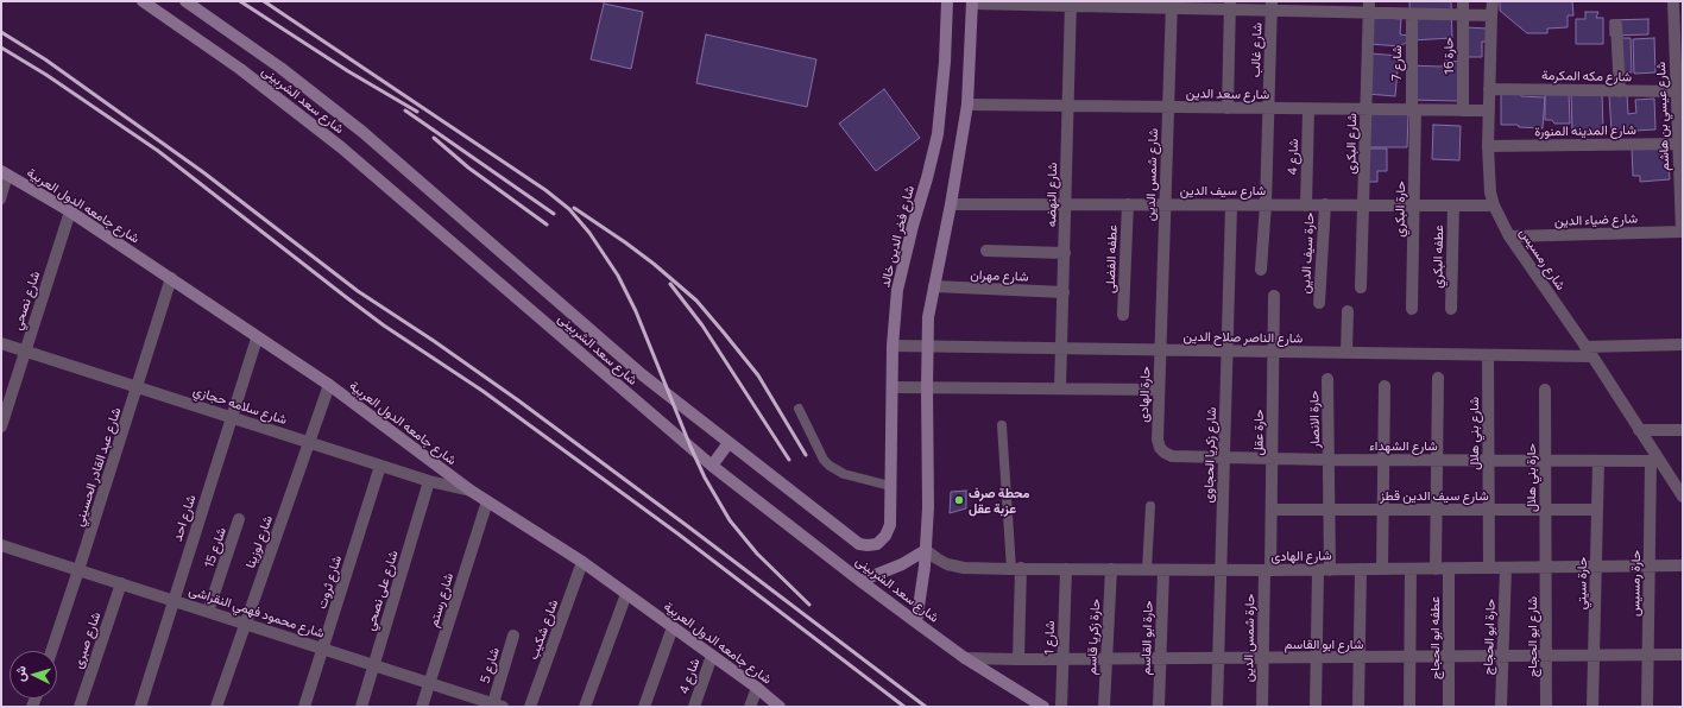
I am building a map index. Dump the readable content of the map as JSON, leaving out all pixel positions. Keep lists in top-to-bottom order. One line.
{"streets":{"main road":["شارع سعد الشربينى","شارع جامعه الدول العربية","شارع فخر الدين خالد"],"street":["شارع غالب","حارة 16","شارع 7","شارع مكه المكرمة","شارع سعد الدين","شارع عيسي بن هاشم","شارع المدينه المنورة","شارع البكرى","شارع 4","شارع شمس الدين","شارع سيف الدين","شارع النهضه","حارة البكري","شارع ضياء الدين","حارة سيف الدين","عطفه البكري","عطفه الفضلى","شارع رمسيس","شارع مهران","شارع نصحي","شارع الناصر صلاح الدين","حارة الهادى","شارع سلامه حجازي","حارة الانصار","حارة عقل","شارع بني هلال","شارع الشهداء","شارع زكريا الحجاوى","شارع عبد القادر الحسيني","حارة بني هلال","شارع سيف الدين قطز","شارع احد","شارع لوزينا","شارع 15","شارع الهادى","شارع ثروت","حارة سيتي","حارة رمسيس","شارع على نصحي","شارع رستم","شارع محمود فهمي النقراشى","شارع شكيب","حارة زكريا قاسم","حارة ابو الحجاج","شارع ابو الحجاج","شارع 1","حارة ابو القاسم","حارة شمس الدين","عطفه ابو الحجاج","شارع صبرى","شارع ابو القاسم","شارع 5"]},"crossings":[["شارع غالب","شارع سعد الدين"],["شارع غالب","شارع سيف الدين"],["حارة 16","شارع سعد الدين"],["شارع 7","شارع سعد الدين"],["شارع 7","حارة البكري"],["شارع مكه المكرمة","شارع عيسي بن هاشم"],["شارع مكه المكرمة","شارع رمسيس"],["شارع سعد الدين","شارع البكرى"],["شارع سعد الدين","شارع 4"],["شارع سعد الدين","شارع شمس الدين"],["شارع سعد الدين","شارع النهضه"],["شارع سعد الدين","حارة البكري"],["شارع سعد الدين","شارع رمسيس"],["شارع سعد الشربينى","شارع فخر الدين خالد"],["شارع سعد الشربينى","شارع ابو القاسم"],["شارع عيسي بن هاشم","شارع المدينه المنورة"],["شارع عيسي بن هاشم","شارع ضياء الدين"],["شارع المدينه المنورة","شارع رمسيس"],["شارع البكرى","شارع سيف الدين"],["شارع 4","شارع سيف الدين"],["شارع 4","شارع جامعه الدول العربية"],["شارع شمس الدين","شارع سيف الدين"],["شارع شمس الدين","شارع الناصر صلاح الدين"],["شارع شمس الدين","حارة الهادى"],["شارع سيف الدين","شارع النهضه"],["شارع سيف الدين","حارة البكري"],["شارع سيف الدين","حارة سيف الدين"],["شارع سيف الدين","عطفه البكري"],["شارع سيف الدين","عطفه الفضلى"],["شارع سيف الدين","شارع رمسيس"],["شارع سيف الدين","شارع زكريا الحجاوى"],["شارع النهضه","شارع مهران"],["شارع النهضه","شارع الناصر صلاح الدين"],["شارع جامعه الدول العربية","شارع نصحي"],["شارع جامعه الدول العربية","شارع سلامه حجازي"],["شارع جامعه الدول العربية","شارع عبد القادر الحسيني"],["شارع جامعه الدول العربية","شارع احد"],["شارع جامعه الدول العربية","شارع لوزينا"],["شارع جامعه الدول العربية","شارع رستم"],["شارع جامعه الدول العربية","شارع شكيب"],["شارع ضياء الدين","شارع رمسيس"],["شارع فخر الدين خالد","شارع الناصر صلاح الدين"],["شارع رمسيس","شارع الناصر صلاح الدين"],["شارع رمسيس","شارع الشهداء"],["شارع رمسيس","حارة رمسيس"],["شارع نصحي","شارع سلامه حجازي"],["شارع الناصر صلاح الدين","حارة الهادى"],["شارع الناصر صلاح الدين","حارة عقل"],["شارع الناصر صلاح الدين","شارع بني هلال"],["شارع الناصر صلاح الدين","شارع زكريا الحجاوى"],["حارة الهادى","شارع الشهداء"],["شارع سلامه حجازي","شارع عبد القادر الحسيني"],["شارع سلامه حجازي","شارع احد"],["شارع سلامه حجازي","شارع لوزينا"],["شارع سلامه حجازي","شارع ثروت"],["شارع سلامه حجازي","شارع على نصحي"],["حارة الانصار","شارع الشهداء"],["حارة الانصار","شارع سيف الدين قطز"],["حارة الانصار","شارع الهادى"],["حارة الانصار","شارع ابو القاسم"],["حارة عقل","شارع الشهداء"],["حارة عقل","شارع سيف الدين قطز"],["حارة عقل","شارع الهادى"],["حارة عقل","حارة شمس الدين"],["شارع بني هلال","شارع الشهداء"],["شارع بني هلال","شارع سيف الدين قطز"],["شارع بني هلال","شارع الهادى"],["شارع الشهداء","شارع زكريا الحجاوى"],["شارع الشهداء","حارة بني هلال"],["شارع الشهداء","حارة سيتي"],["شارع الشهداء","حارة رمسيس"],["شارع زكريا الحجاوى","شارع الهادى"],["شارع زكريا الحجاوى","شارع ابو القاسم"],["شارع عبد القادر الحسيني","شارع محمود فهمي النقراشى"],["حارة بني هلال","شارع سيف الدين قطز"],["حارة بني هلال","شارع الهادى"],["حارة بني هلال","شارع ابو الحجاج"],["شارع سيف الدين قطز","حارة سيتي"],["شارع احد","شارع محمود فهمي النقراشى"],["شارع لوزينا","شارع محمود فهمي النقراشى"],["شارع 15","شارع محمود فهمي النقراشى"],["شارع الهادى","حارة سيتي"],["شارع الهادى","حارة رمسيس"],["شارع الهادى","حارة زكريا قاسم"],["شارع الهادى","حارة ابو الحجاج"],["شارع الهادى","شارع ابو الحجاج"],["شارع الهادى","شارع 1"],["شارع الهادى","حارة ابو القاسم"],["شارع الهادى","حارة شمس الدين"],["شارع الهادى","عطفه ابو الحجاج"],["شارع ثروت","شارع محمود فهمي النقراشى"],["حارة سيتي","شارع ابو القاسم"],["حارة رمسيس","شارع ابو القاسم"],["شارع على نصحي","شارع محمود فهمي النقراشى"],["شارع رستم","شارع محمود فهمي النقراشى"],["شارع محمود فهمي النقراشى","شارع صبرى"],["شارع محمود فهمي النقراشى","شارع 5"],["حارة زكريا قاسم","شارع ابو القاسم"],["حارة ابو الحجاج","شارع ابو القاسم"],["شارع ابو الحجاج","شارع ابو القاسم"],["شارع 1","شارع ابو القاسم"],["حارة ابو القاسم","شارع ابو القاسم"],["حارة شمس الدين","شارع ابو القاسم"],["عطفه ابو الحجاج","شارع ابو القاسم"]],"places":["محطة صرف عزبة عقل"],"north":"left"}
